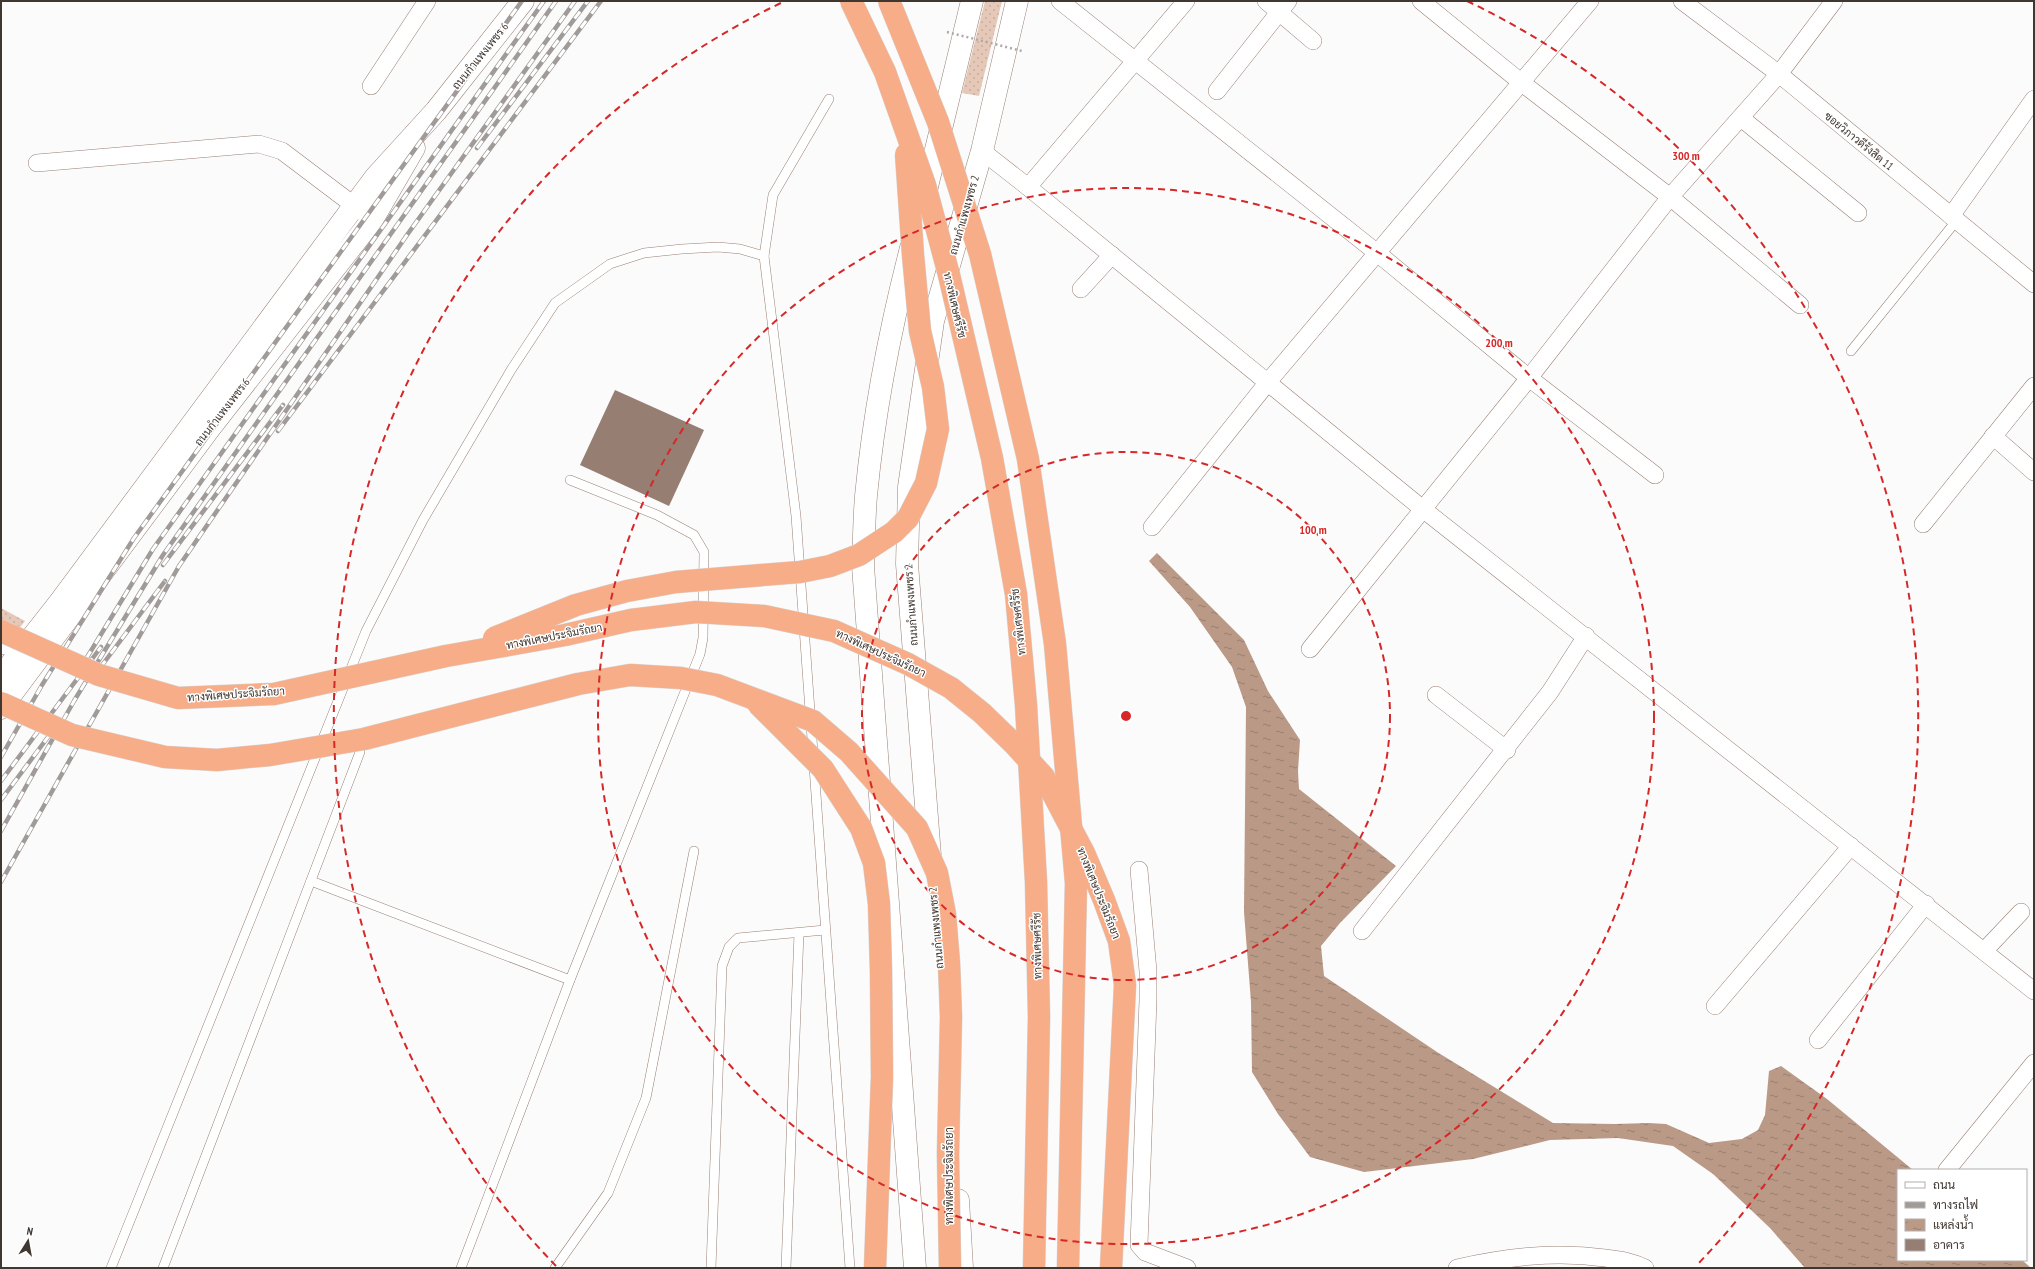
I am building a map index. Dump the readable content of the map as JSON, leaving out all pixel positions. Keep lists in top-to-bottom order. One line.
{"streets":{"highway":["ทางพิเศษศรีรัช","ทางพิเศษประจิมรัถยา"],"main road":["ถนนกำแพงเพชร 6","ถนนกำแพงเพชร 2"],"street":["ซอยวิภาวดีรังสิต 11"]},"legend":["ถนน","ทางรถไฟ","แหล่งน้ำ","อาคาร"],"north":"top","rings":["300 m","200 m","100 m"]}
